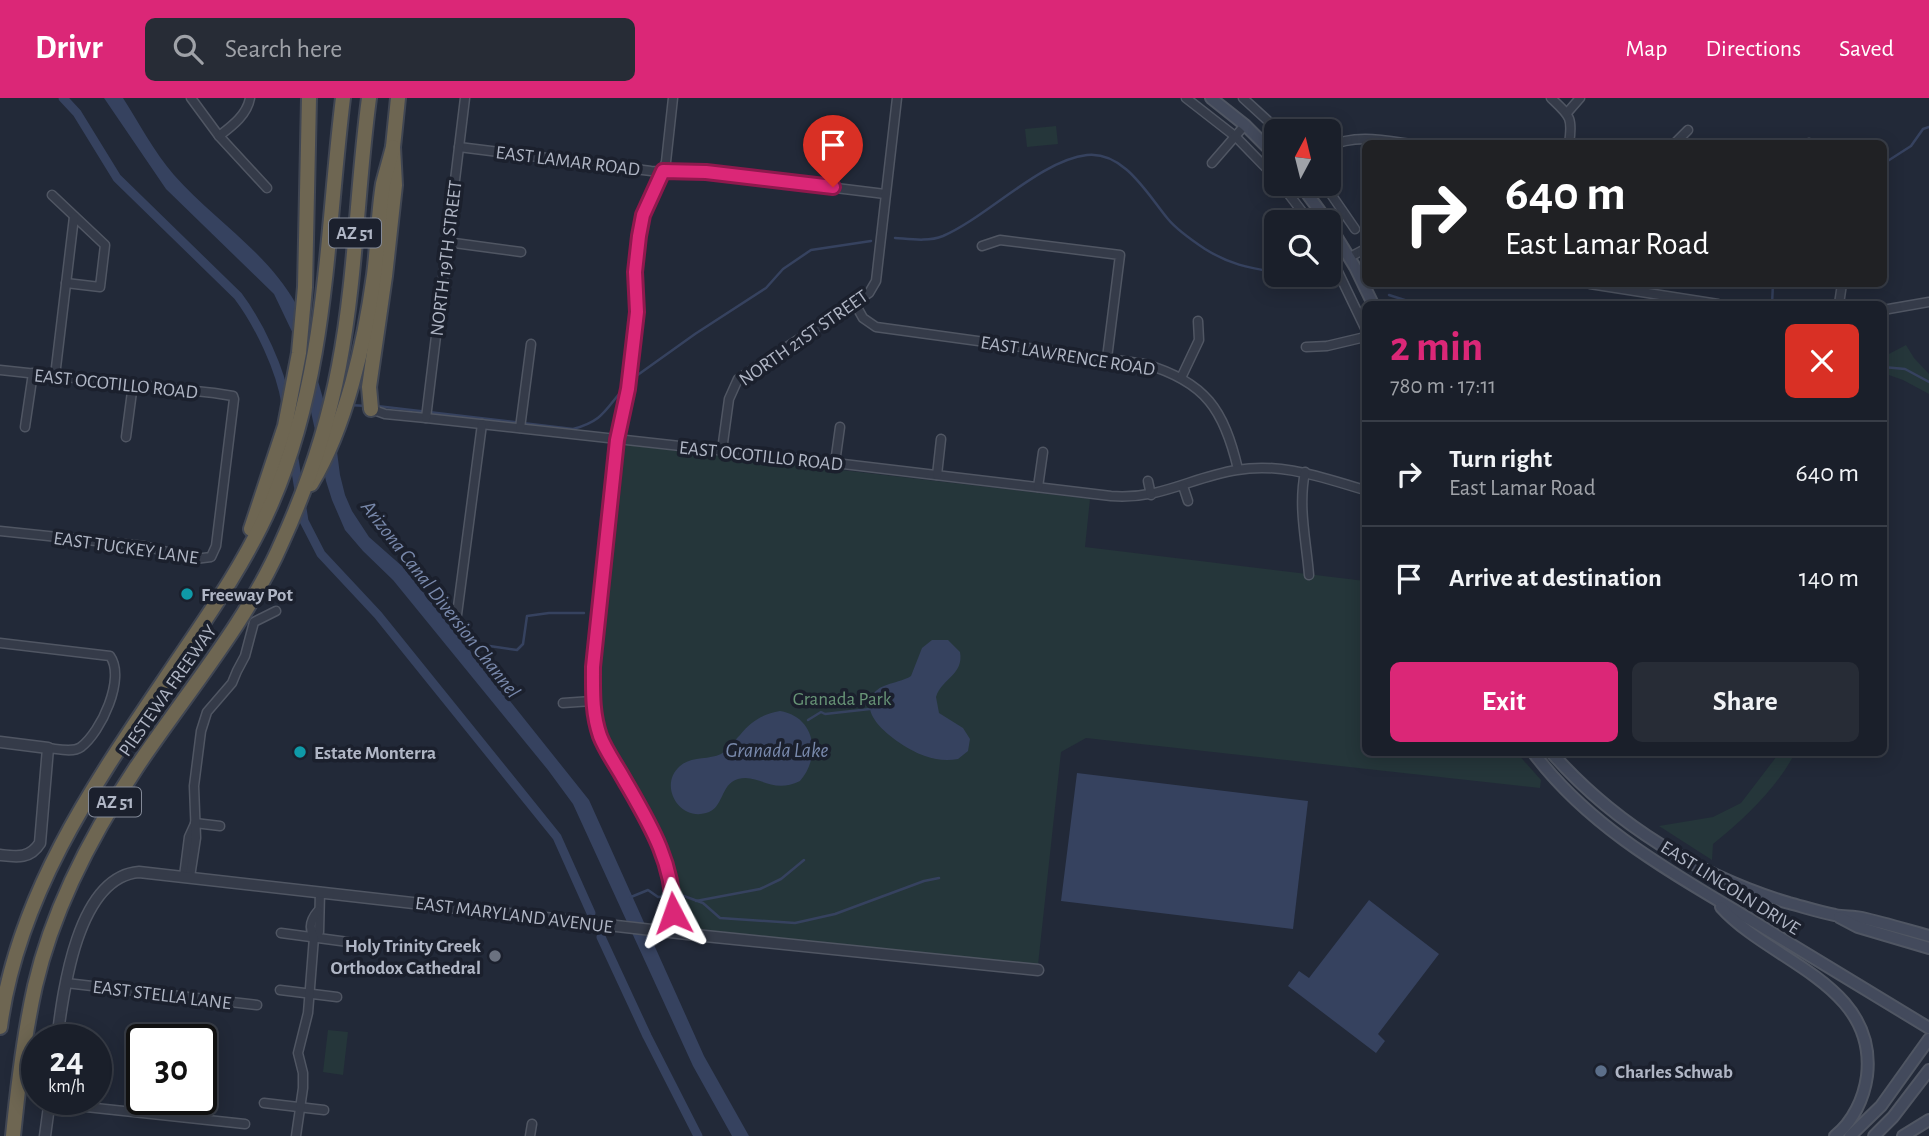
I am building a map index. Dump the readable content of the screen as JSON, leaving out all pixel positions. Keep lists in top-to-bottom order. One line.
{"streets":{"highway":["AZ 51","PIESTEWA FREEWAY"],"main road":["EAST LINCOLN DRIVE"],"street":["EAST LAMAR ROAD","NORTH 19TH STREET","NORTH 21ST STREET","EAST LAWRENCE ROAD","EAST OCOTILLO ROAD","EAST TUCKEY LANE","EAST MARYLAND AVENUE","EAST STELLA LANE"]},"crossings":[["EAST LAMAR ROAD","NORTH 19TH STREET"],["EAST LAMAR ROAD","NORTH 21ST STREET"],["NORTH 19TH STREET","EAST OCOTILLO ROAD"],["NORTH 21ST STREET","EAST LAWRENCE ROAD"],["NORTH 21ST STREET","EAST OCOTILLO ROAD"],["EAST LAWRENCE ROAD","EAST OCOTILLO ROAD"],["EAST OCOTILLO ROAD","EAST TUCKEY LANE"],["EAST MARYLAND AVENUE","EAST STELLA LANE"]],"water":["Arizona Canal Diversion Channel","Granada Lake"],"parks":["Granada Park"],"places":["Freeway Pot","Estate Monterra","Holy Trinity Greek Orthodox Cathedral","Charles Schwab"],"north":"top","page":{"header":"Drivr","search":"Search here","nav":["Map","Directions","Saved"],"turn":["640 m","East Lamar Road"],"heading":["2 min","780 m · 17:11"],"list":[{"name":"Turn right","note":"East Lamar Road","value":"640 m"},{"name":"Arrive at destination","value":"140 m"}],"buttons":["Exit","Share"],"speed":"24 km/h","limit":"30"}}
